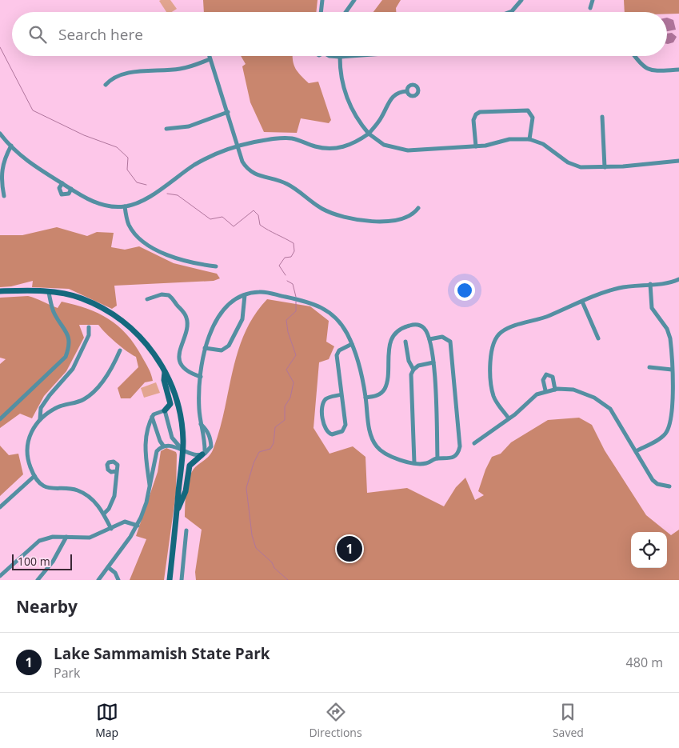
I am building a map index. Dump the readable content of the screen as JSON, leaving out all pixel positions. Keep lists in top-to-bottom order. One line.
{"scale_bar":"100 m","page":{"search":"Search here","pins":"1","scale":"100 m","heading":"Nearby","list":[{"mark":"1","name":"Lake Sammamish State Park","note":"Park","value":"480 m"}],"nav":["Map","Directions","Saved"]}}
